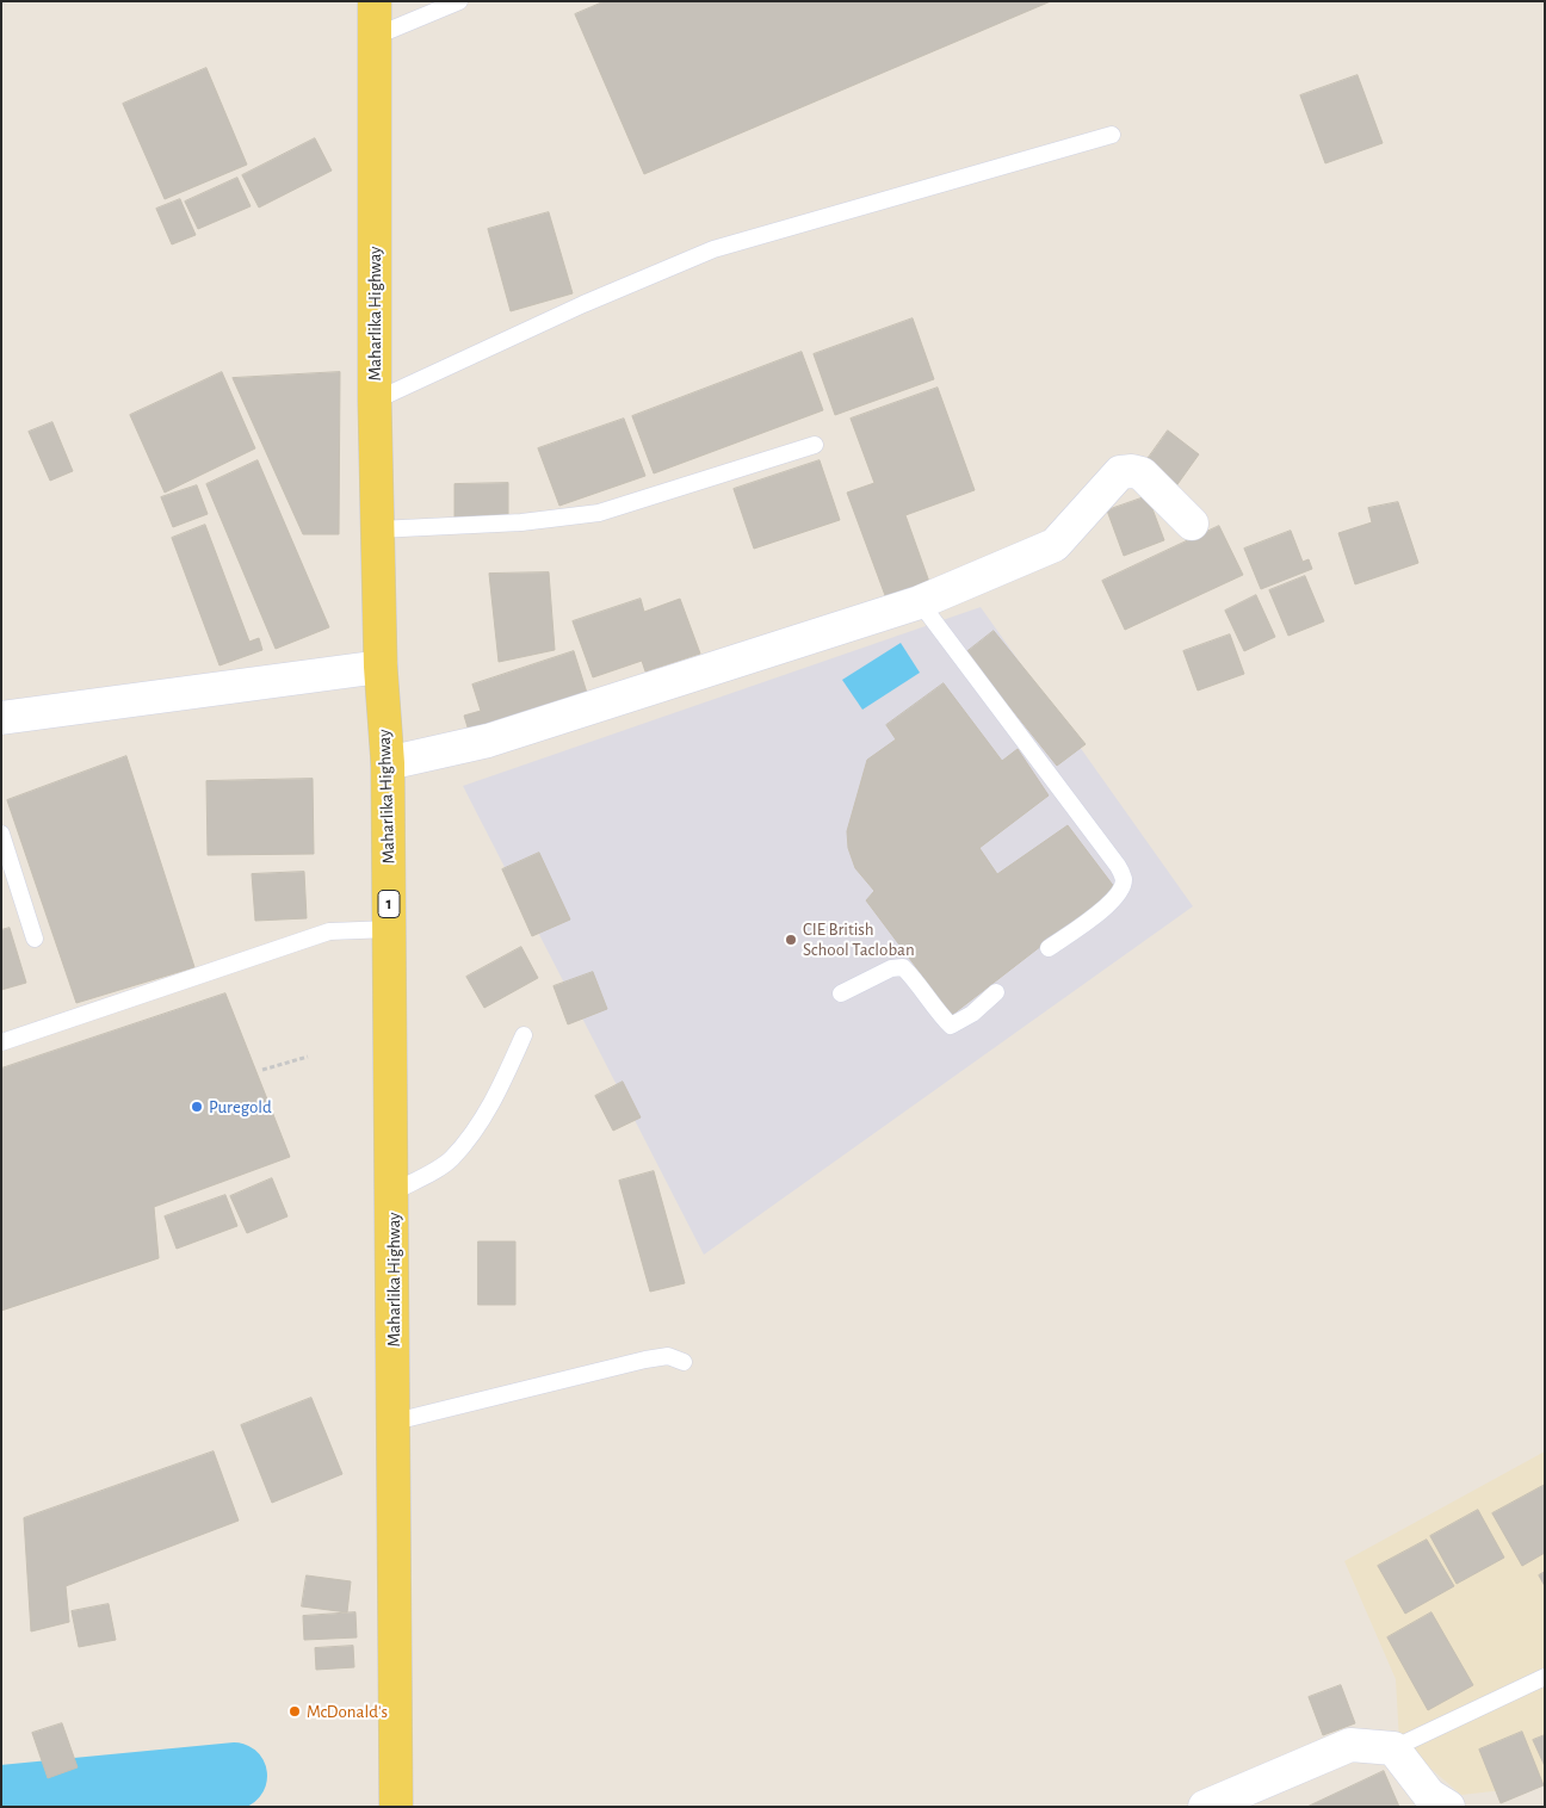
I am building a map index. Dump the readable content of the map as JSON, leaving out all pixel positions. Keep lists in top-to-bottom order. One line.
{"streets":{"main road":["Maharlika Highway","1"]},"places":["CIE British School Tacloban","Puregold","McDonald's"]}
